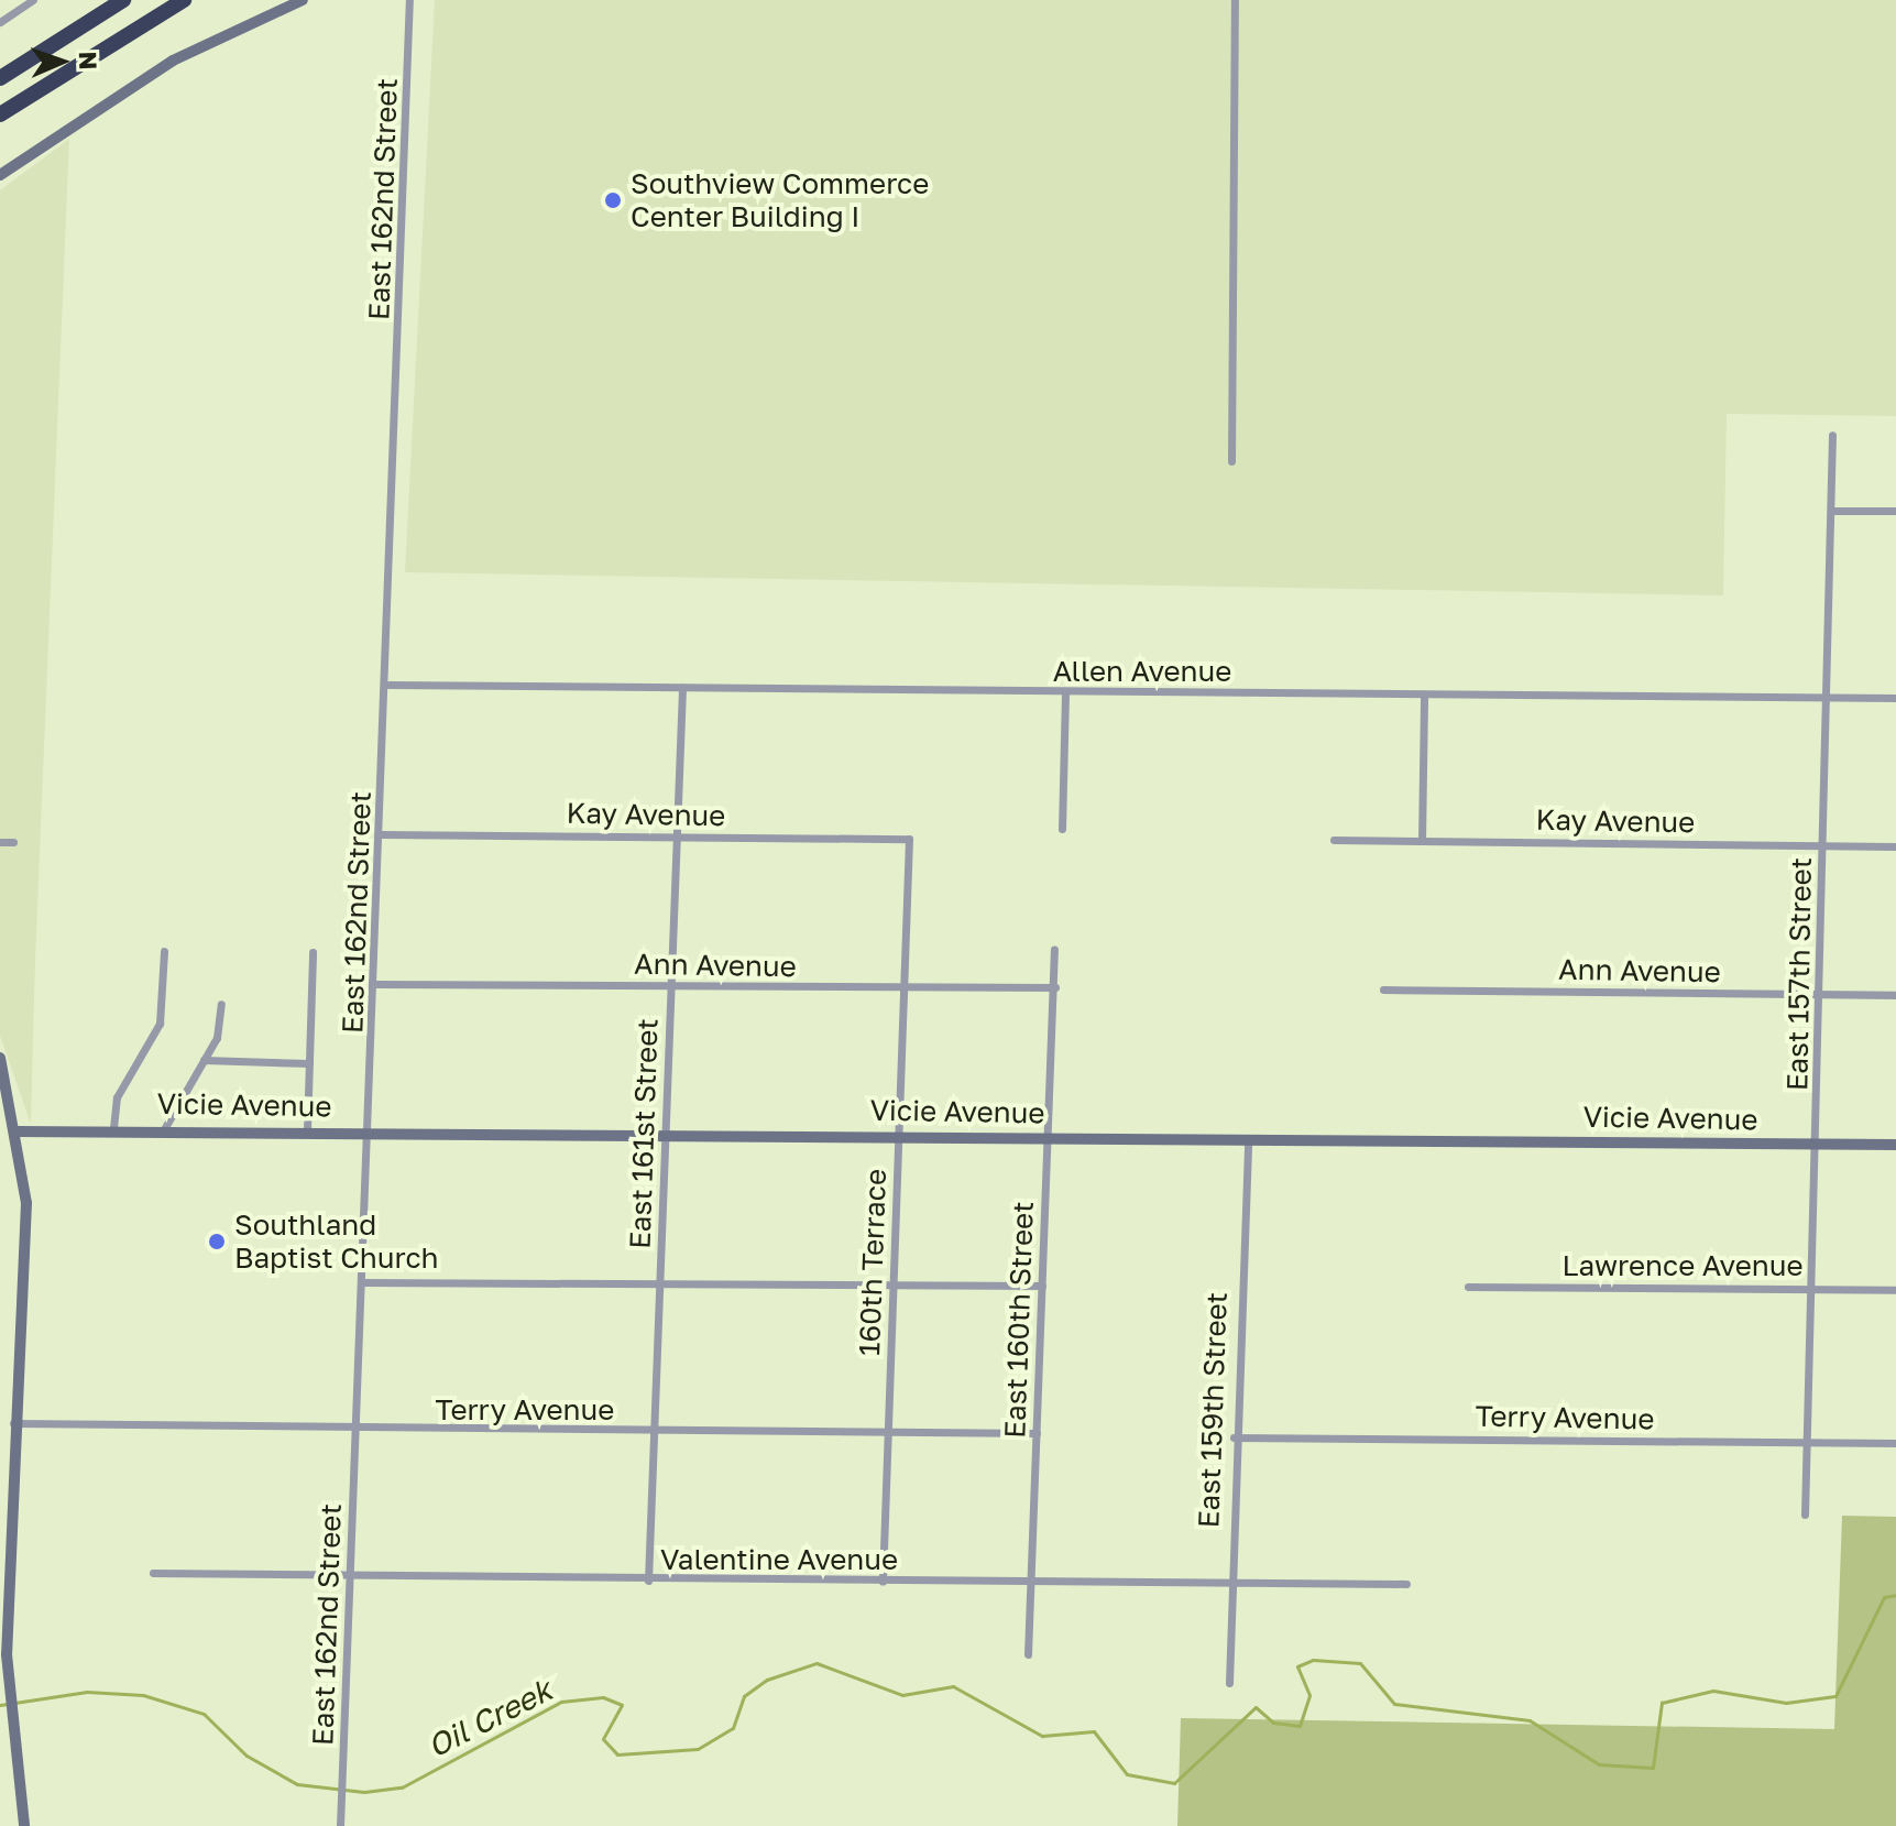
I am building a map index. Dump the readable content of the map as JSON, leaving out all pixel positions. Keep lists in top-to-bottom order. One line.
{"streets":{"street":["East 162nd Street","Allen Avenue","Kay Avenue","Ann Avenue","East 157th Street","Vicie Avenue","East 161st Street","160th Terrace","Lawrence Avenue","East 160th Street","Terry Avenue","East 159th Street","Valentine Avenue"]},"crossings":[["East 162nd Street","Allen Avenue"],["East 162nd Street","Kay Avenue"],["East 162nd Street","Ann Avenue"],["East 162nd Street","Vicie Avenue"],["East 162nd Street","Terry Avenue"],["East 162nd Street","Valentine Avenue"],["Allen Avenue","East 157th Street"],["Allen Avenue","East 161st Street"],["Kay Avenue","East 157th Street"],["Kay Avenue","East 161st Street"],["Kay Avenue","160th Terrace"],["Ann Avenue","East 157th Street"],["Ann Avenue","East 161st Street"],["Ann Avenue","160th Terrace"],["Ann Avenue","East 160th Street"],["East 157th Street","Vicie Avenue"],["East 157th Street","Lawrence Avenue"],["East 157th Street","Terry Avenue"],["Vicie Avenue","East 161st Street"],["Vicie Avenue","160th Terrace"],["Vicie Avenue","East 160th Street"],["Vicie Avenue","East 159th Street"],["East 161st Street","Terry Avenue"],["East 161st Street","Valentine Avenue"],["160th Terrace","Terry Avenue"],["160th Terrace","Valentine Avenue"],["East 160th Street","Terry Avenue"],["East 160th Street","Valentine Avenue"],["Terry Avenue","East 159th Street"],["East 159th Street","Valentine Avenue"]],"water":["Oil Creek"],"places":["Southview Commerce Center Building I","Southland Baptist Church"],"north":"right"}
